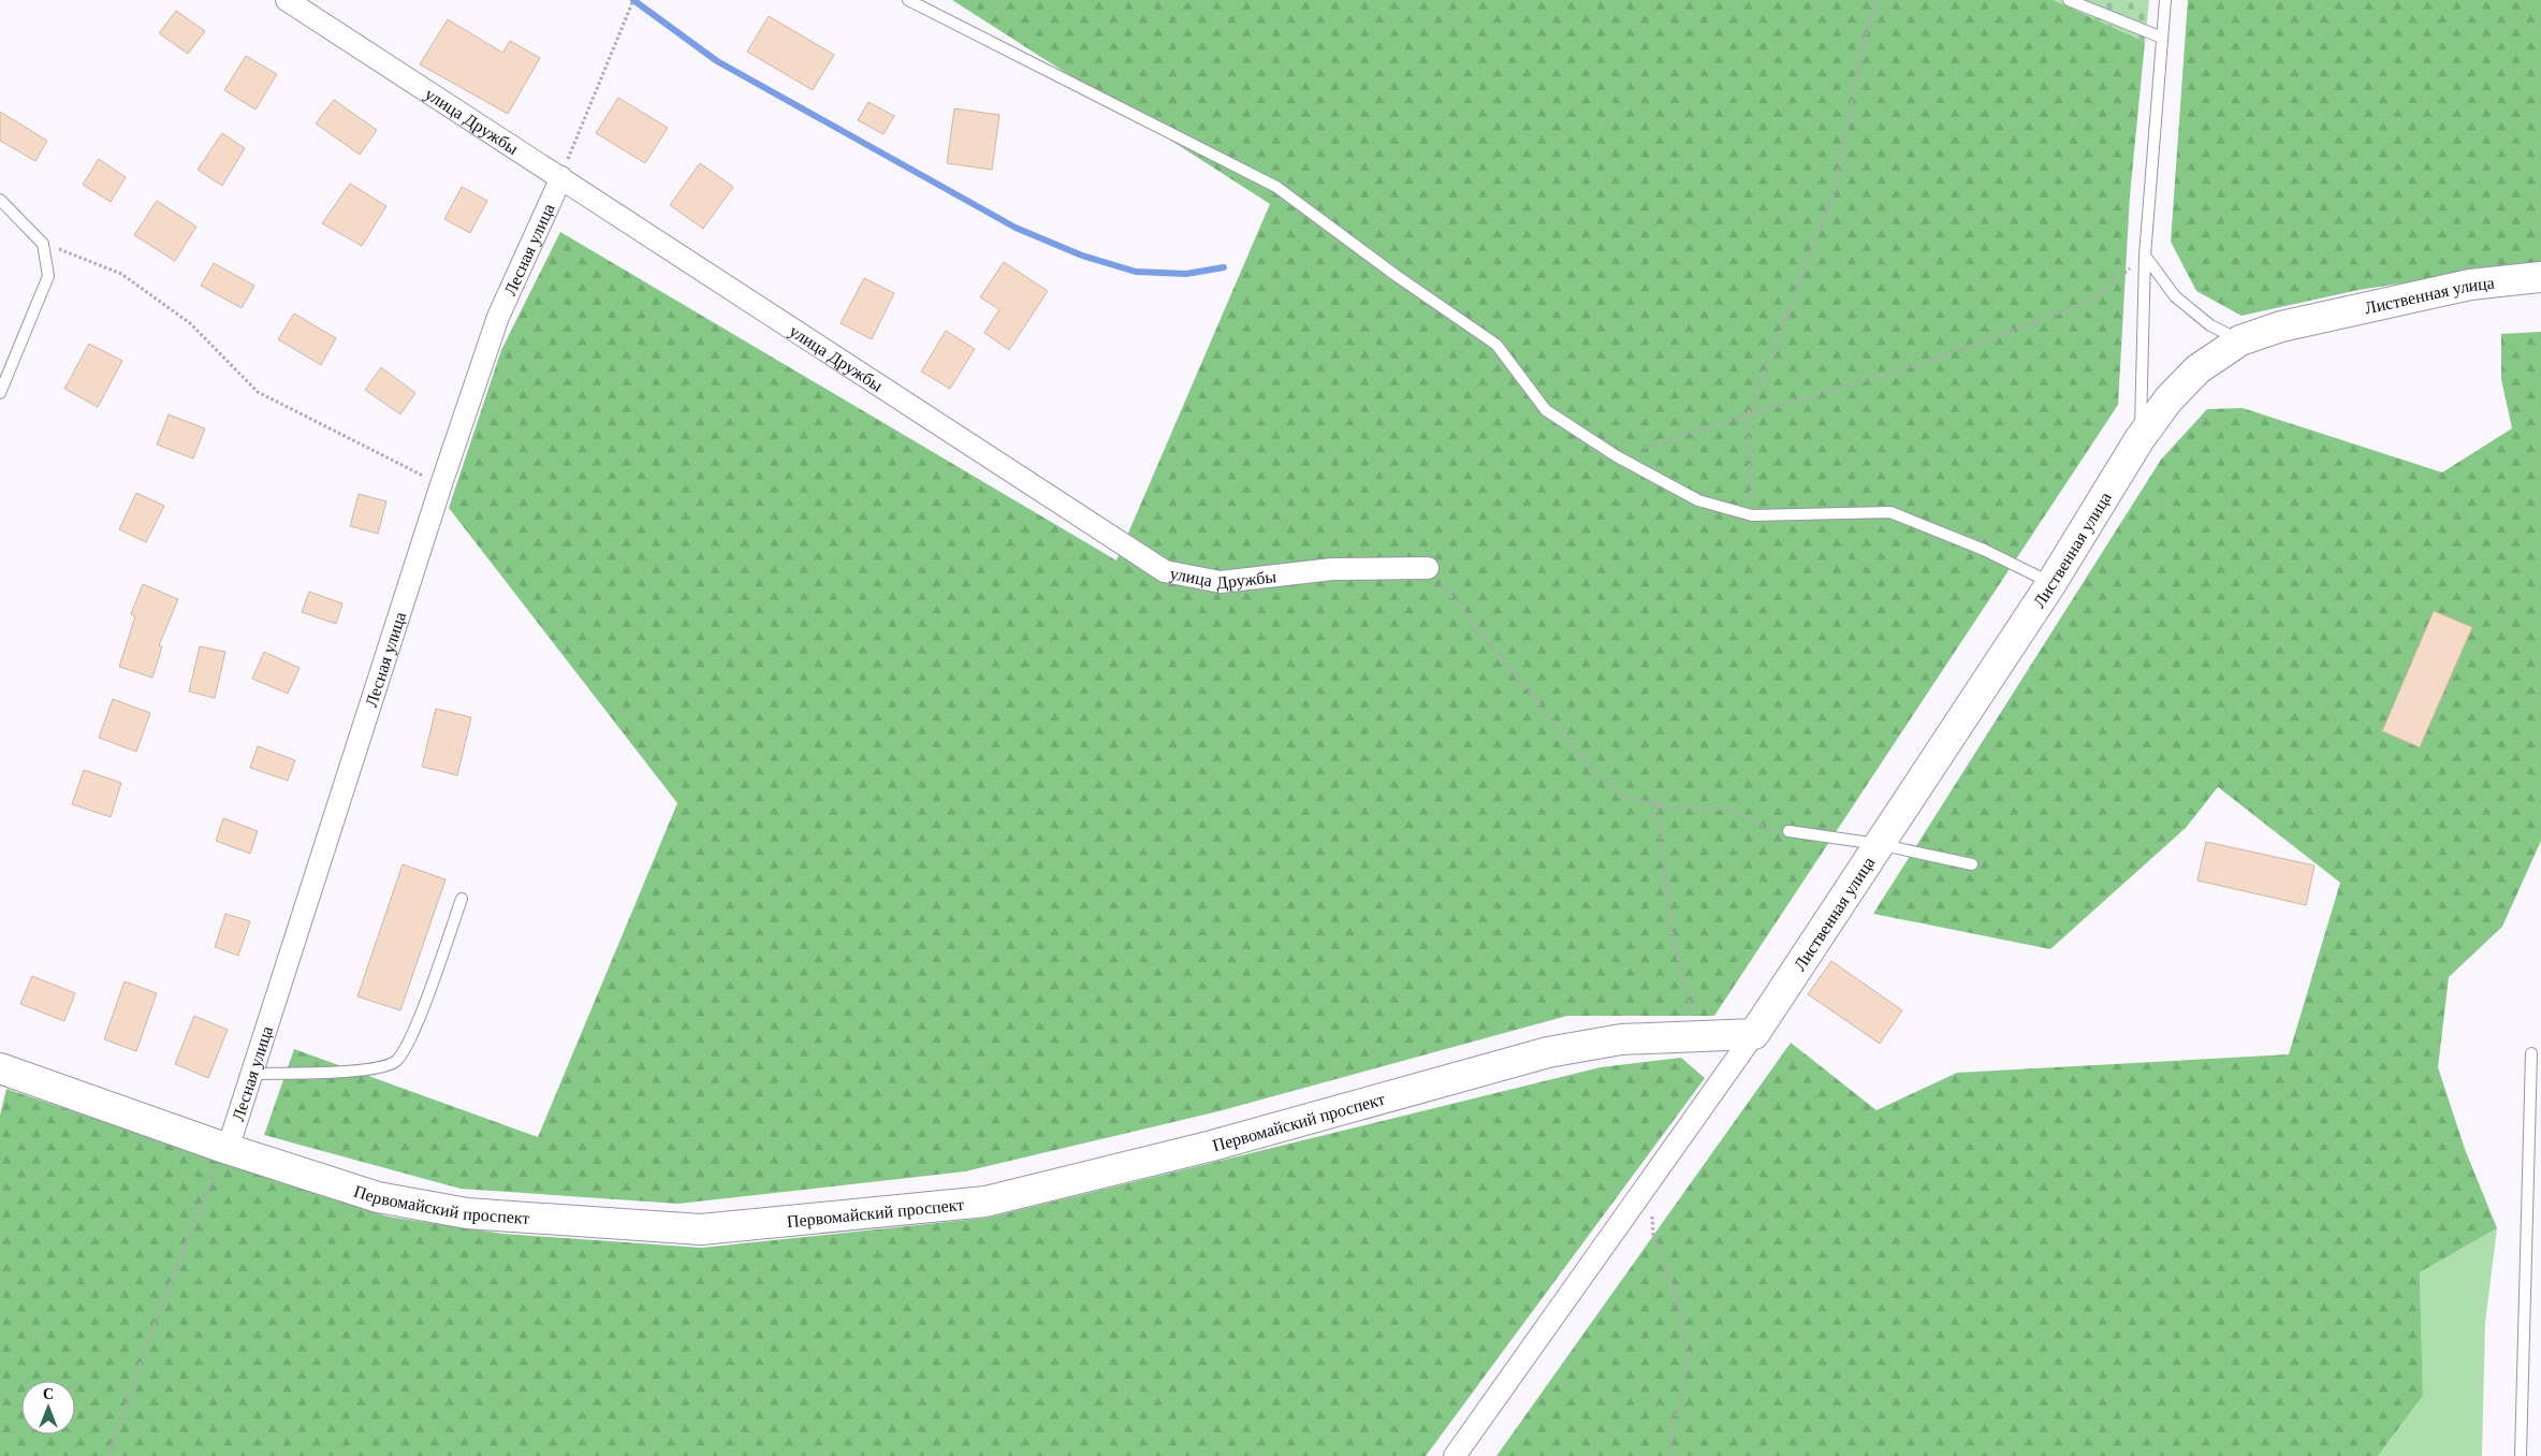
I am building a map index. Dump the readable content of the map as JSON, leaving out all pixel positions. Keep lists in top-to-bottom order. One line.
{"streets":{"street":["улица Дружбы","Лесная улица","Лиственная улица","Первомайский проспект"]},"crossings":[["улица Дружбы","Лесная улица"],["Лесная улица","Первомайский проспект"],["Лиственная улица","Первомайский проспект"]],"north":"top"}
